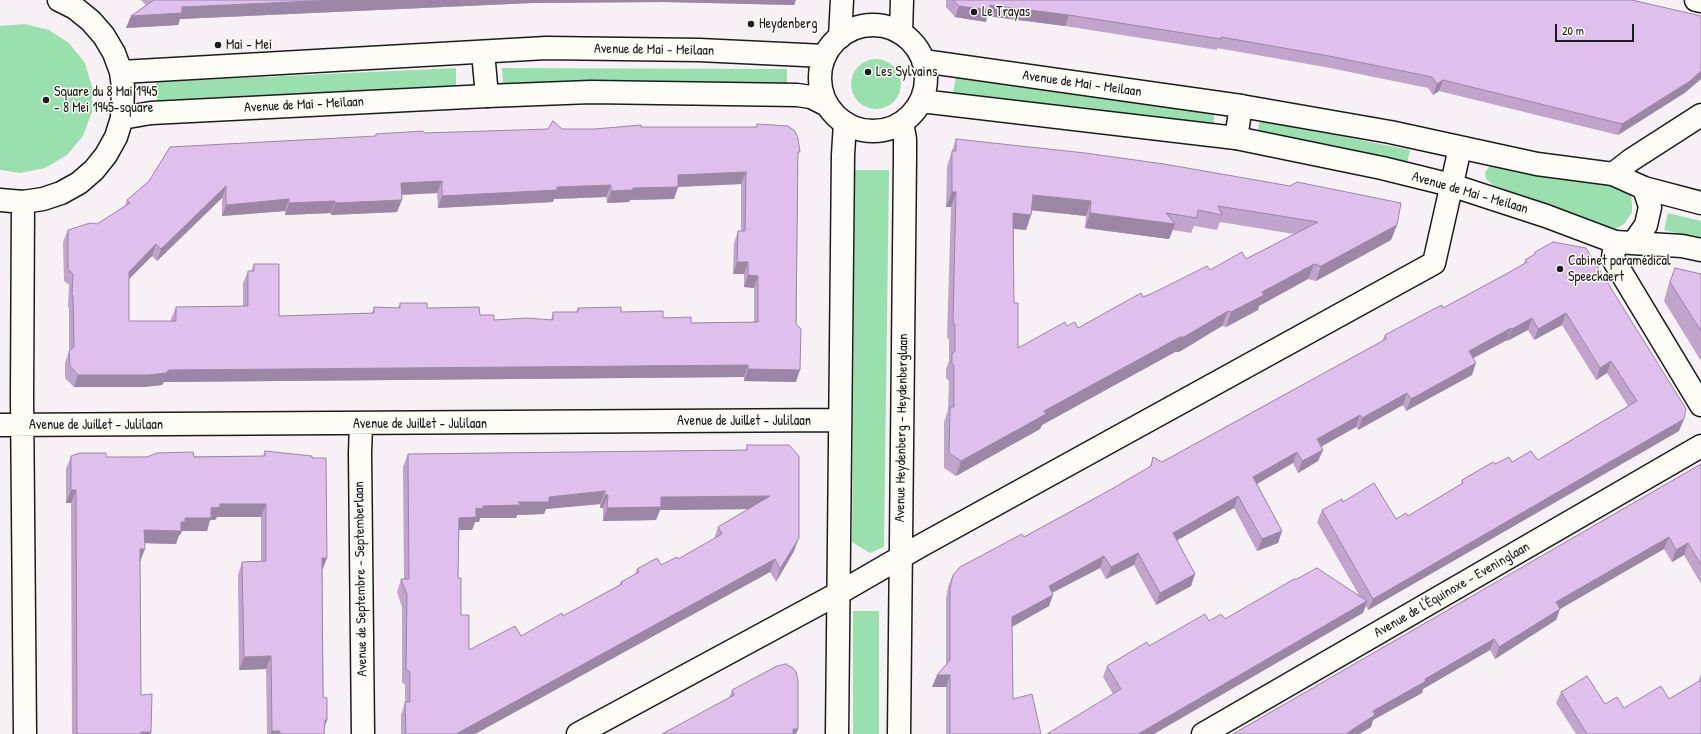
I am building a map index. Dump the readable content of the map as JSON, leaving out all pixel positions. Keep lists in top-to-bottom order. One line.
{"streets":{"street":["Avenue de Mai - Meilaan","Avenue de Juillet - Julilaan","Avenue Heydenberg - Heydenberglaan","Avenue de Septembre - Septemberlaan","Avenue de l'Équinoxe - Eveninglaan"]},"crossings":[["Avenue de Mai - Meilaan","Avenue Heydenberg - Heydenberglaan"],["Avenue de Juillet - Julilaan","Avenue de Septembre - Septemberlaan"]],"places":["Le Trayas","Heydenberg","Mai - Mei","Les Sylvains","Square du 8 Mai 1945 - 8 Mei 1945-square","Cabinet paramédical Speeckaert"],"scale_bar":"20 m"}
